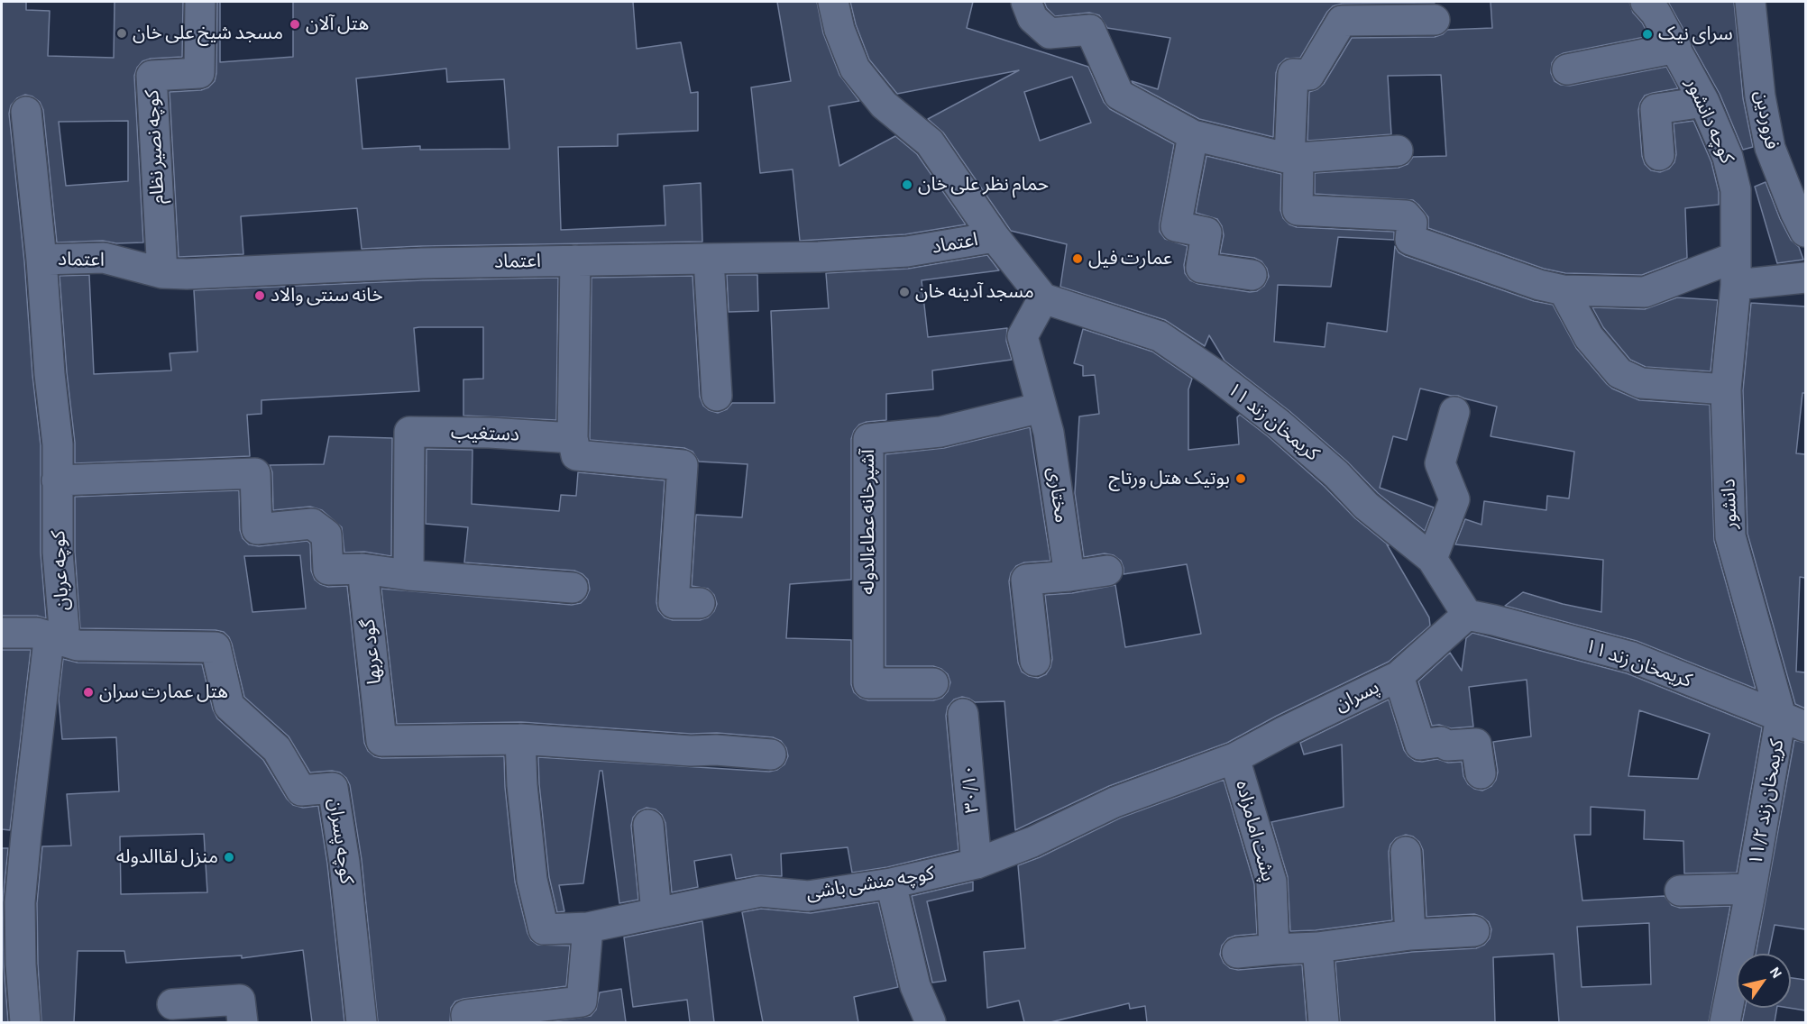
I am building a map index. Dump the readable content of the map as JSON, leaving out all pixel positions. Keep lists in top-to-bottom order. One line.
{"streets":{"lane":["فروردین","کوچه دانشور","کوچه نصیر نظام","اعتماد","کریمخان زند ۱۱","دستغیب","مختاری","دانشور","آشپرخانه عطاءالدوله","کوچه عربان","گود عربها","پسران","۳۰/۱۰","کریمخان زند ۱۱/۲","پشت امامزاده","کوچه پسران","کوچه منشی باشی"]},"crossings":[["کوچه دانشور","دانشور"],["کوچه نصیر نظام","اعتماد"],["اعتماد","کوچه عربان"],["کریمخان زند ۱۱","مختاری"],["کریمخان زند ۱۱","دانشور"],["کریمخان زند ۱۱","پسران"],["کریمخان زند ۱۱","کریمخان زند ۱۱/۲"],["مختاری","آشپرخانه عطاءالدوله"],["دانشور","کریمخان زند ۱۱/۲"],["کوچه عربان","کوچه پسران"],["گود عربها","کوچه منشی باشی"],["پسران","پشت امامزاده"],["پسران","کوچه منشی باشی"],["۳۰/۱۰","کوچه منشی باشی"],["پشت امامزاده","کوچه منشی باشی"]],"places":["هتل آلان","مسجد شیخ علی خان","سرای نیک","حمام نظر علی خان","عمارت فیل","مسجد آدینه خان","خانه سنتی والاد","بوتیک هتل ورتاج","هتل عمارت سران","منزل لقاالدوله"],"north":"top right"}
